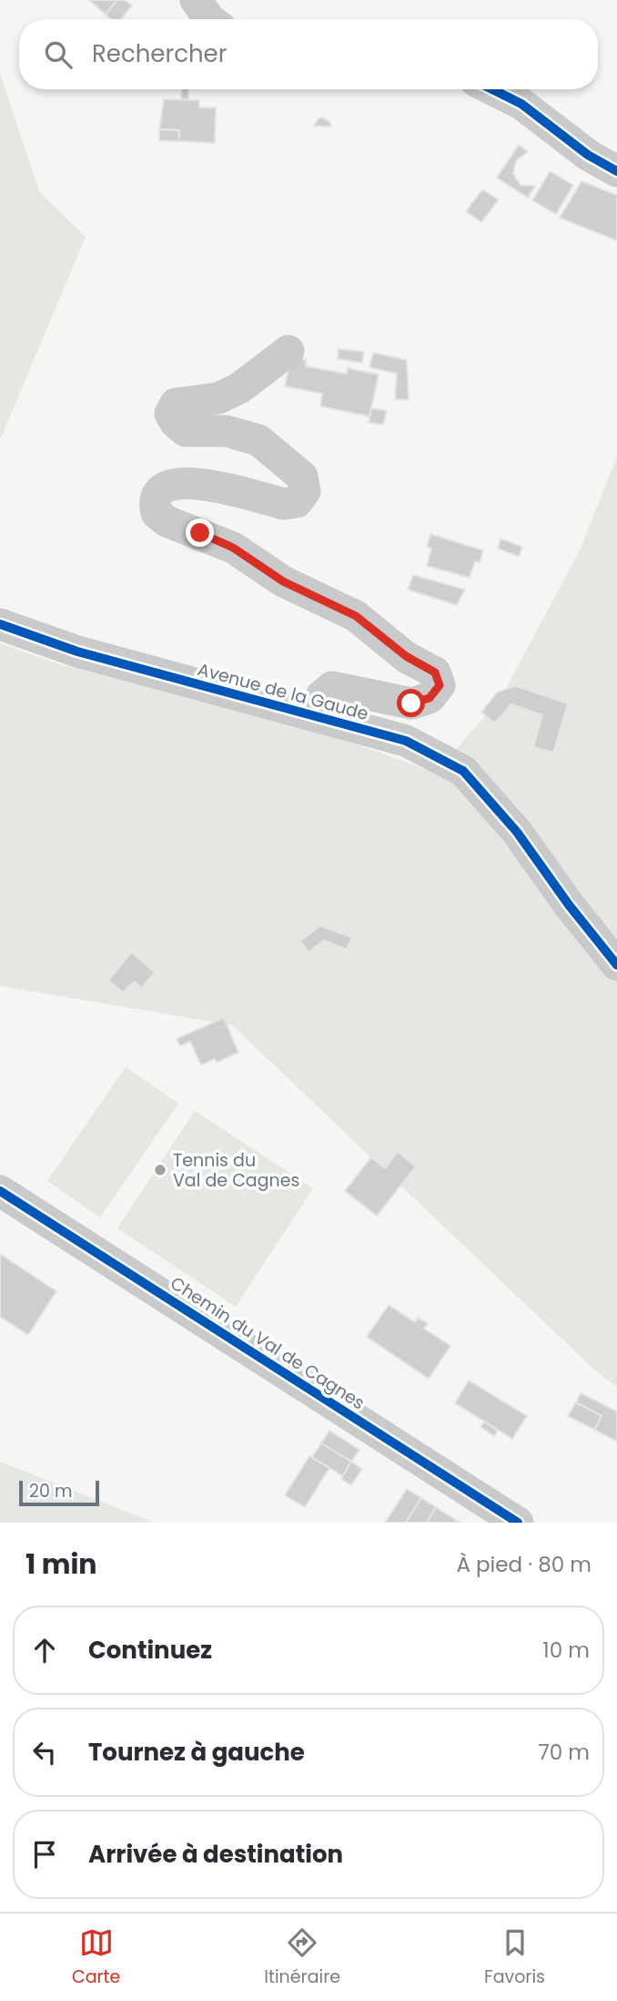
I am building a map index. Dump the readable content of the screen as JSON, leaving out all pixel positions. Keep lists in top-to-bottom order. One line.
{"streets":{"street":["Avenue de la Gaude","Chemin du Val de Cagnes"]},"places":["Tennis du Val de Cagnes"],"scale_bar":"20 m","page":{"search":"Rechercher","scale":"20 m","heading":["1 min","À pied · 80 m"],"list":[["Continuez","10 m"],["Tournez à gauche","70 m"],"Arrivée à destination"],"nav":["Carte","Itinéraire","Favoris"]}}
